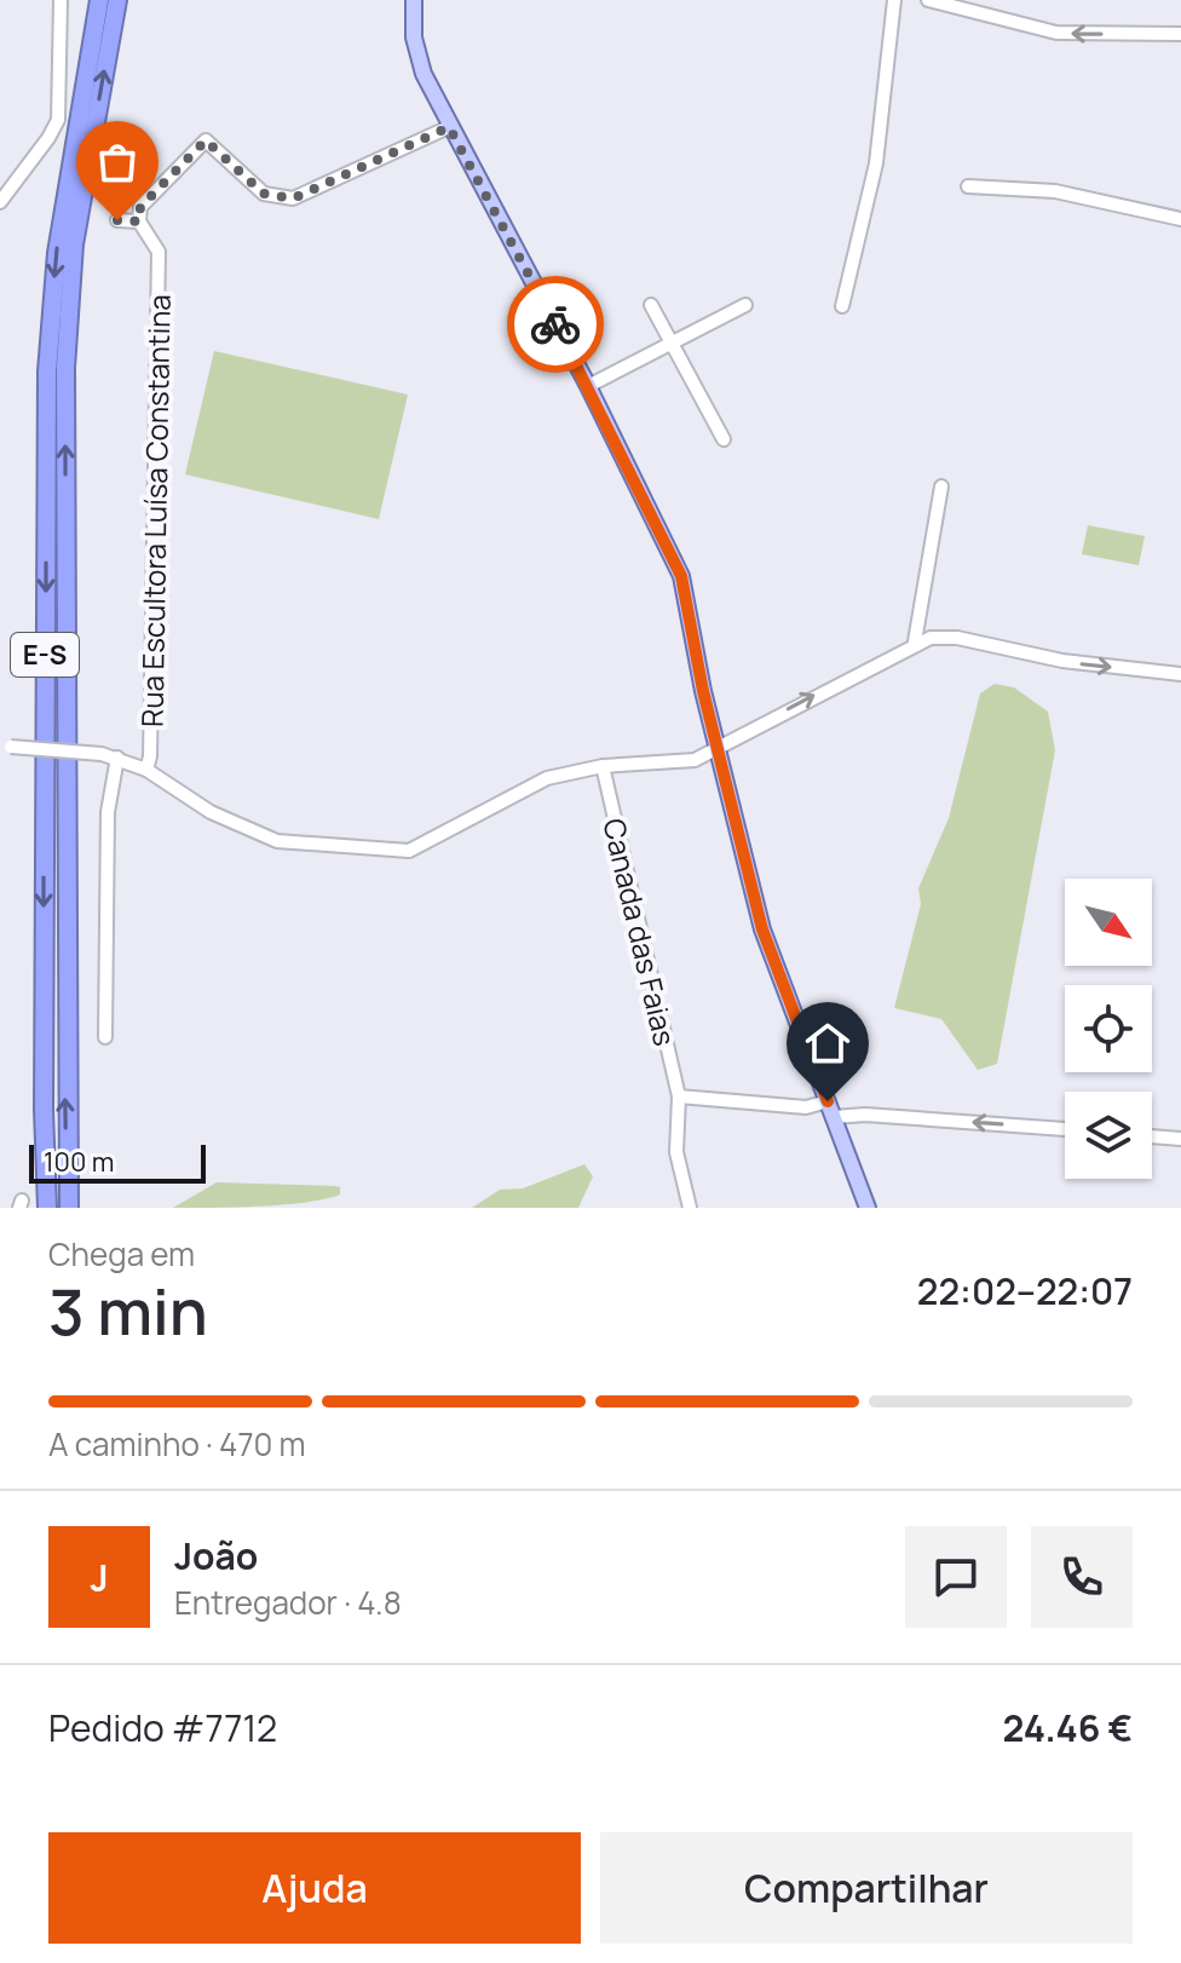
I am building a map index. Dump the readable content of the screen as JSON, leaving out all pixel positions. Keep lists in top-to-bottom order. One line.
{"streets":{"highway":["E-S"],"street":["Rua Escultora Luísa Constantina","Canada das Faias"]},"scale_bar":"100 m","north":"bottom right","page":{"scale":"100 m","heading":["3 min","Chega em","22:02–22:07"],"panel":["João","Entregador · 4.8","Pedido #7712","24.46 €"],"bar":"A caminho · 470 m","round":"J","buttons":["Ajuda","Compartilhar"]}}
